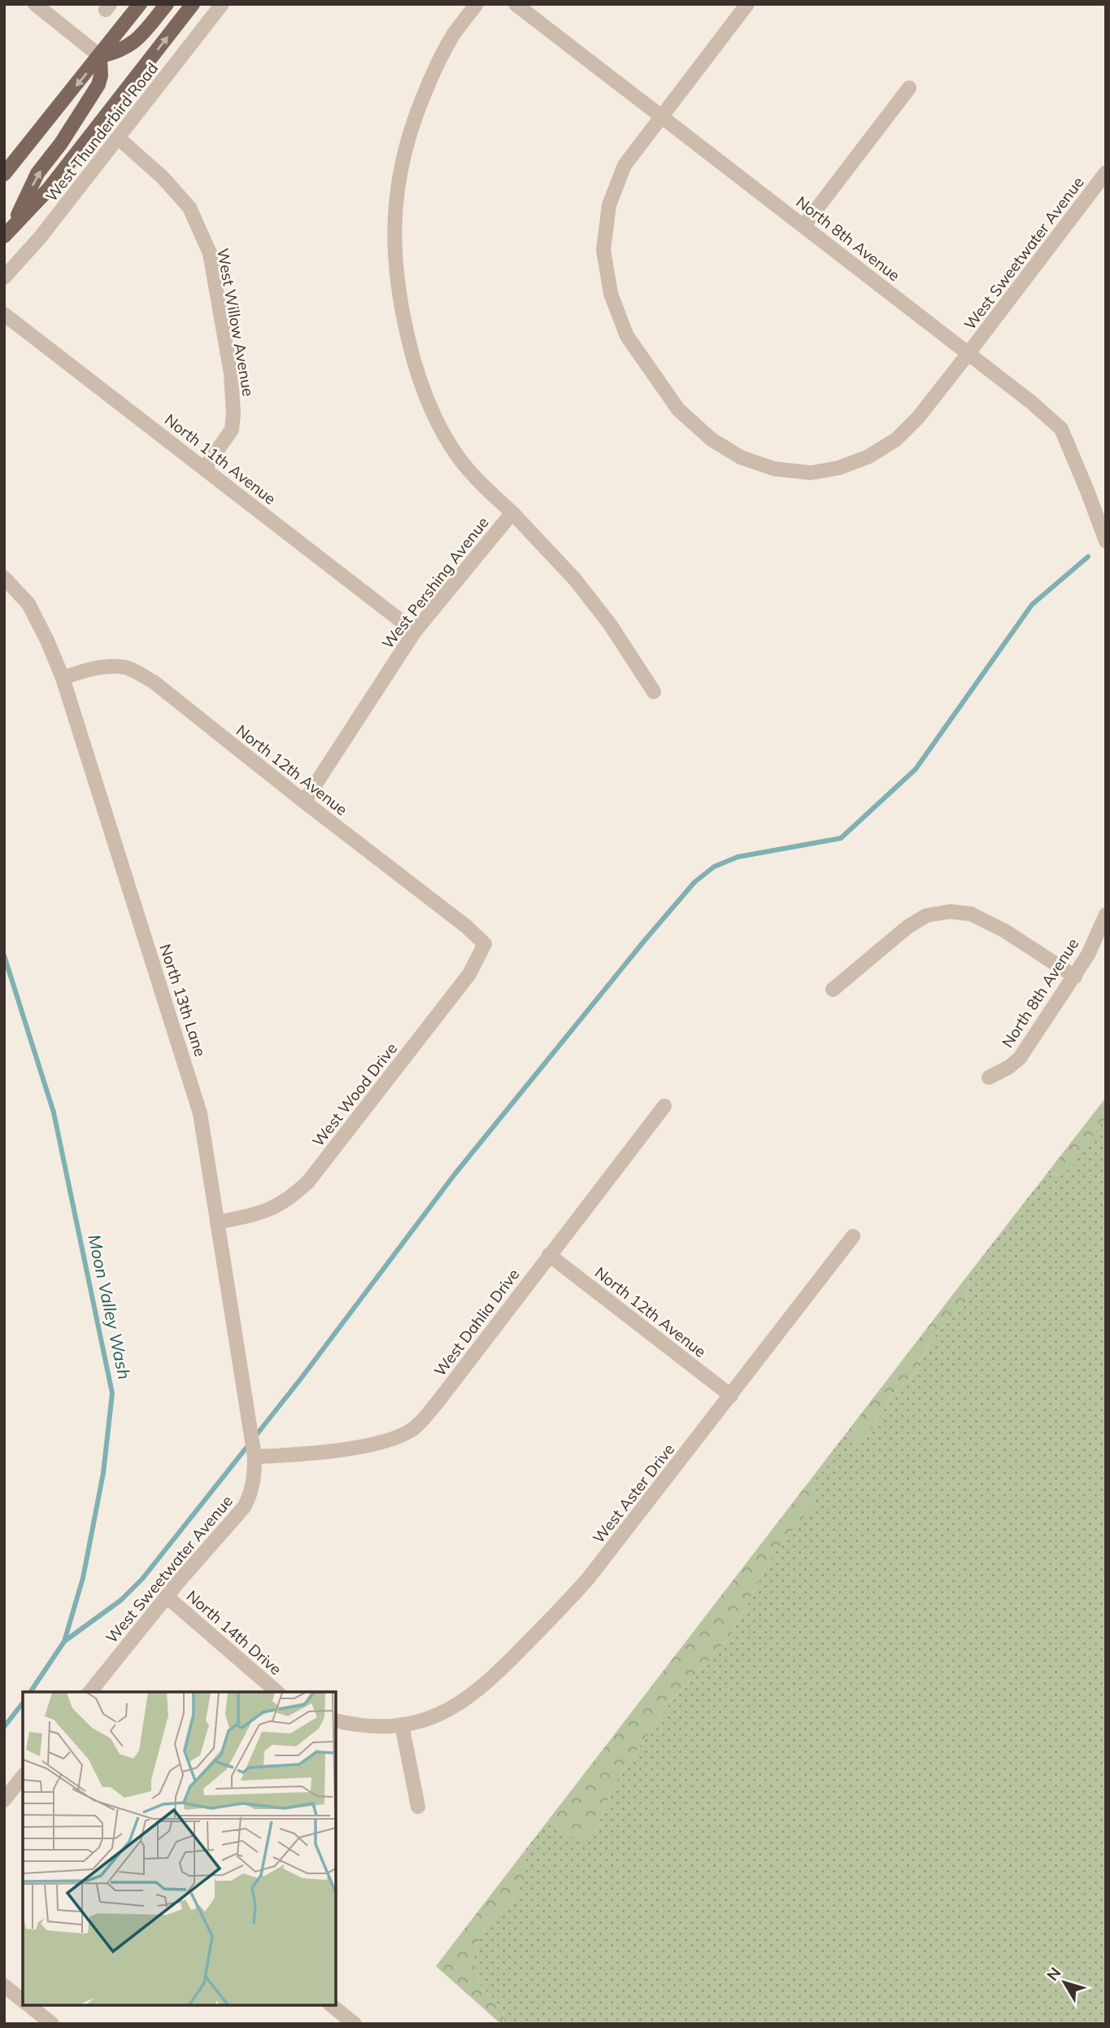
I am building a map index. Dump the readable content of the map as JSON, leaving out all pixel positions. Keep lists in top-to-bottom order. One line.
{"streets":{"main road":["West Thunderbird Road"],"street":["North 8th Avenue","West Sweetwater Avenue","West Willow Avenue","North 11th Avenue","West Pershing Avenue","North 12th Avenue","North 13th Lane","West Wood Drive","West Dahlia Drive","West Aster Drive","North 14th Drive"]},"crossings":[["West Thunderbird Road","West Willow Avenue"],["North 8th Avenue","West Sweetwater Avenue"],["West Sweetwater Avenue","North 13th Lane"],["West Sweetwater Avenue","West Dahlia Drive"],["West Sweetwater Avenue","North 14th Drive"],["West Willow Avenue","North 11th Avenue"],["North 11th Avenue","West Pershing Avenue"],["West Pershing Avenue","North 12th Avenue"],["North 12th Avenue","North 13th Lane"],["North 12th Avenue","West Wood Drive"],["North 12th Avenue","West Dahlia Drive"],["North 12th Avenue","West Aster Drive"],["North 13th Lane","West Wood Drive"],["North 13th Lane","West Dahlia Drive"]],"water":["Moon Valley Wash"],"north":"top left"}
